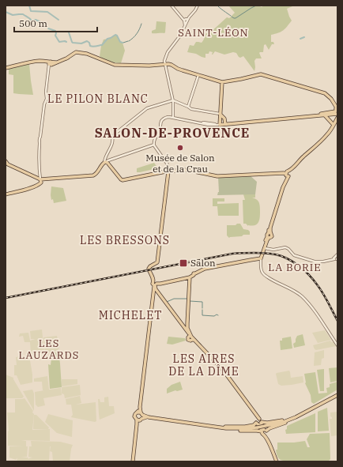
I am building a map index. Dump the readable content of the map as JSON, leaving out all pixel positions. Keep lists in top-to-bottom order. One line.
{"districts":["SAINT-LÉON","LE PILON BLANC","SALON-DE-PROVENCE","LES BRESSONS","LA BORIE","MICHELET","LES LAUZARDS","LES AIRES DE LA DÎME"],"places":{"other":["Musée de Salon et de la Crau"],"transit":["Salon"]},"scale_bar":"500 m"}
